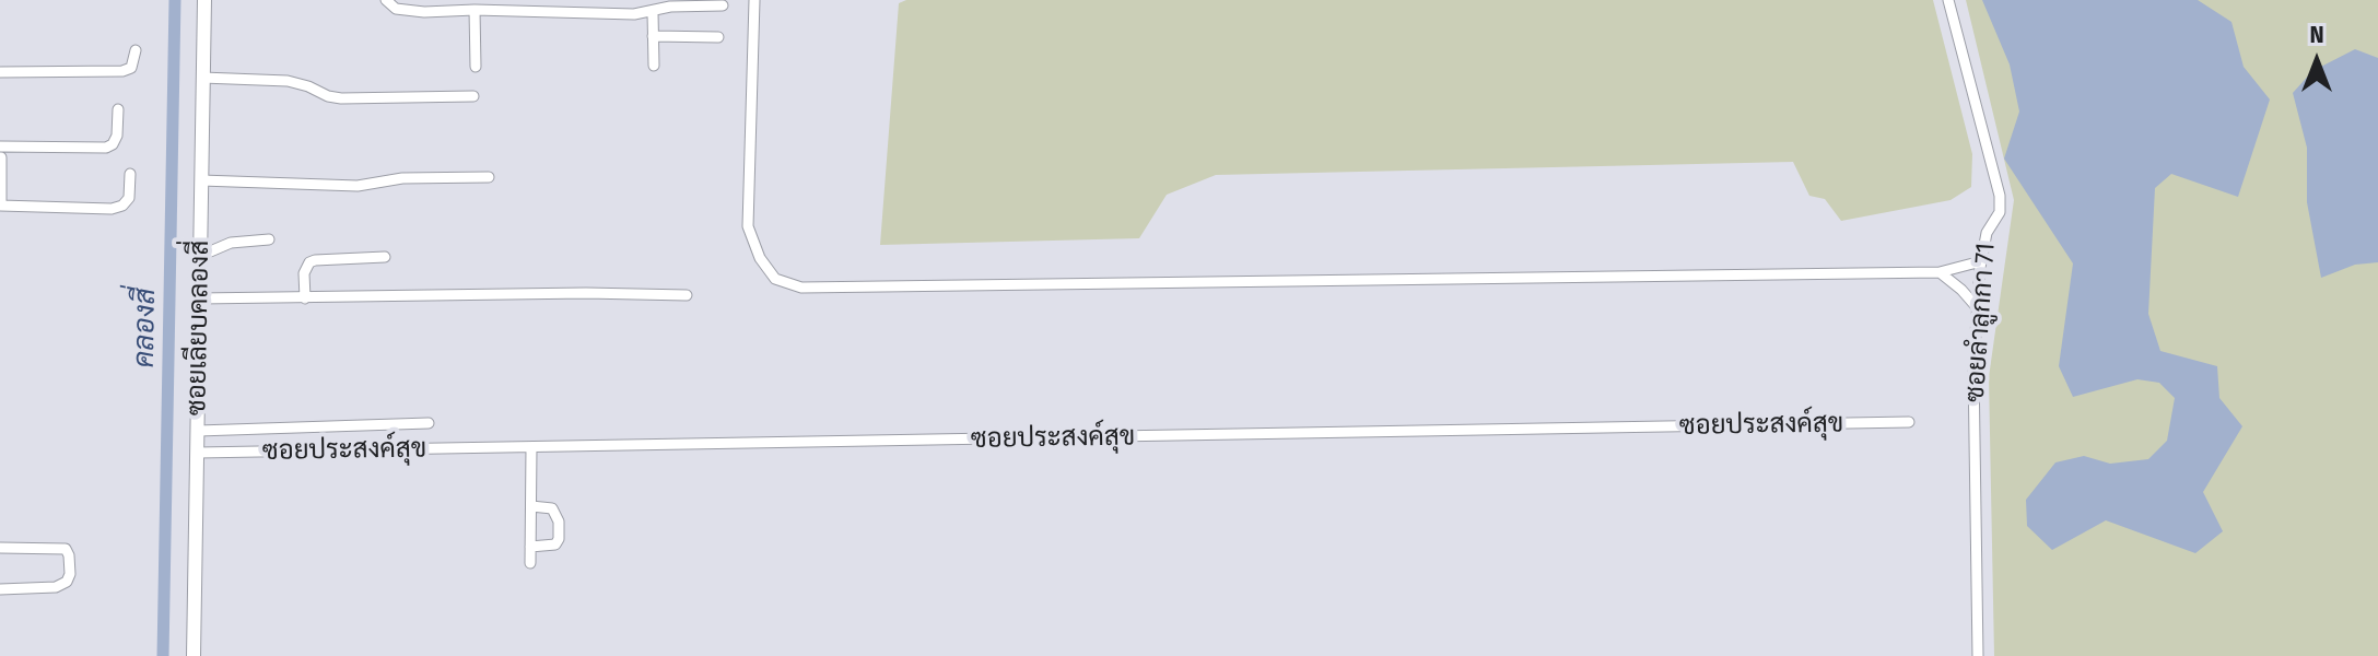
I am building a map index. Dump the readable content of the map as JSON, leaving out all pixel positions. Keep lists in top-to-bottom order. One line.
{"streets":{"street":["ซอยลำลูกกา 71","ซอยเลียบคลองสี่","ซอยประสงค์สุข"]},"crossings":[["ซอยเลียบคลองสี่","ซอยประสงค์สุข"]],"water":["คลองสี่"],"north":"top"}
